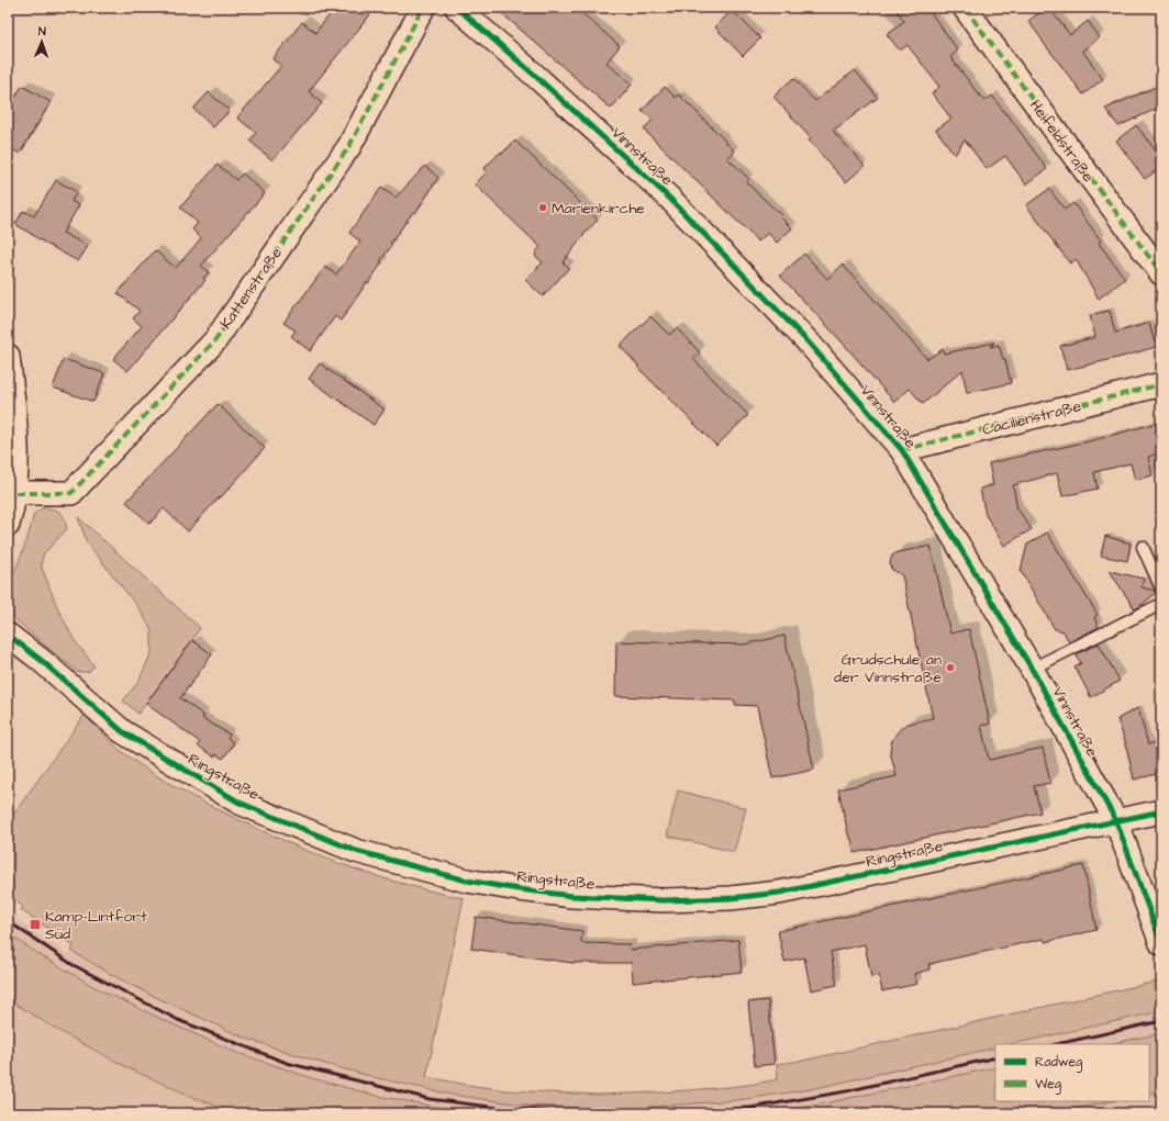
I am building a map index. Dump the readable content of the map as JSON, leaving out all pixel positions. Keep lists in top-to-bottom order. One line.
{"streets":{"street":["Heifeldstraße","Vinnstraße","Kattenstraße","Cäcilienstraße","Ringstraße"]},"crossings":[["Vinnstraße","Cäcilienstraße"],["Vinnstraße","Ringstraße"]],"places":{"other":["Marienkirche","Grudschule an der Vinnstraße"],"transit":["Kamp-Lintfort Süd"]},"legend":["Radweg","Weg"],"north":"top"}
